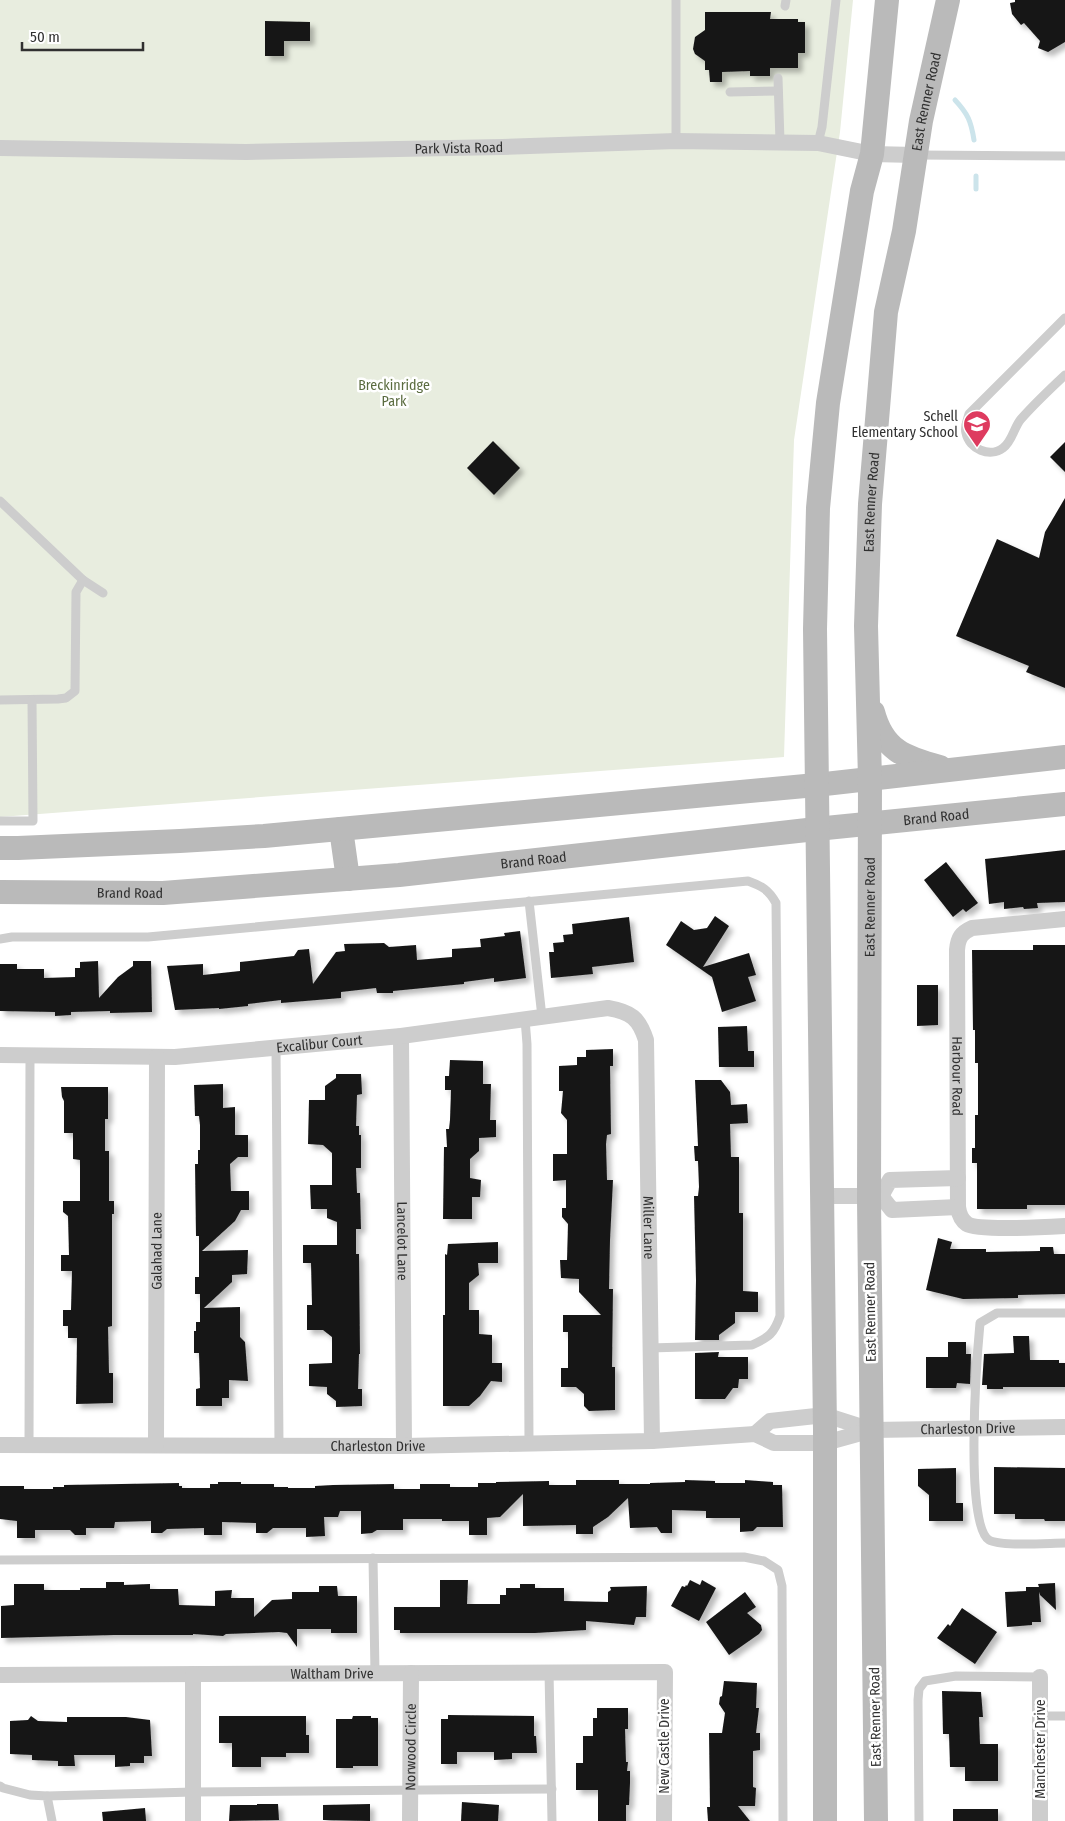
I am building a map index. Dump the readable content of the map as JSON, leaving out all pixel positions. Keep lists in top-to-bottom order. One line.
{"streets":{"main road":["East Renner Road","Brand Road"],"street":["Park Vista Road","Excalibur Court","Harbour Road","Miller Lane","Lancelot Lane","Galahad Lane","Charleston Drive","Waltham Drive","New Castle Drive","Norwood Circle","Manchester Drive"]},"crossings":[["East Renner Road","Park Vista Road"],["East Renner Road","Brand Road"],["East Renner Road","Charleston Drive"],["Excalibur Court","Miller Lane"],["Excalibur Court","Lancelot Lane"],["Excalibur Court","Galahad Lane"],["Miller Lane","Charleston Drive"],["Lancelot Lane","Charleston Drive"],["Galahad Lane","Charleston Drive"],["Waltham Drive","New Castle Drive"],["Waltham Drive","Norwood Circle"]],"parks":["Breckinridge Park"],"places":{"school or university":["Schell Elementary School"]},"scale_bar":"50 m"}
